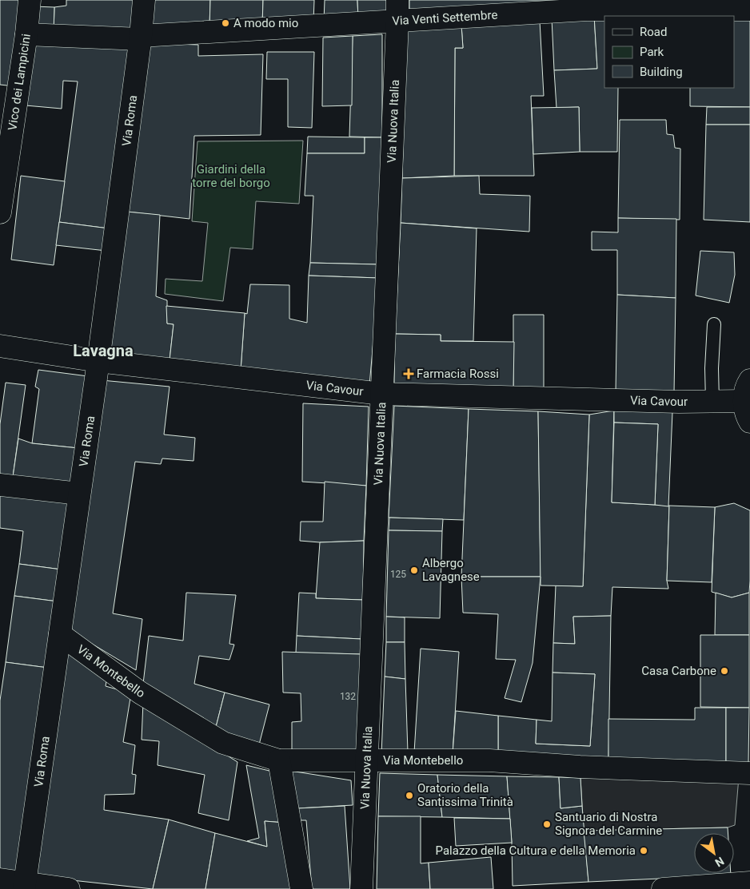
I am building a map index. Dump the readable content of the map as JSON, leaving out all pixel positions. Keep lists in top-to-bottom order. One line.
{"streets":{"street":["Via Venti Settembre","Vico dei Lampicini","Via Roma","Via Nuova Italia","Via Cavour","Via Montebello"]},"crossings":[["Via Venti Settembre","Vico dei Lampicini"],["Via Venti Settembre","Via Roma"],["Via Venti Settembre","Via Nuova Italia"],["Via Roma","Via Cavour"],["Via Roma","Via Montebello"],["Via Nuova Italia","Via Cavour"],["Via Nuova Italia","Via Montebello"]],"districts":["Lavagna"],"parks":["Giardini della torre del borgo"],"places":{"other":["A modo mio","Albergo Lavagnese","Casa Carbone","Oratorio della Santissima Trinità","Santuario di Nostra Signora del Carmine","Palazzo della Cultura e della Memoria"],"health":["Farmacia Rossi"]},"house_numbers":["125","132"],"legend":["Road","Park","Building"],"north":"bottom right"}
